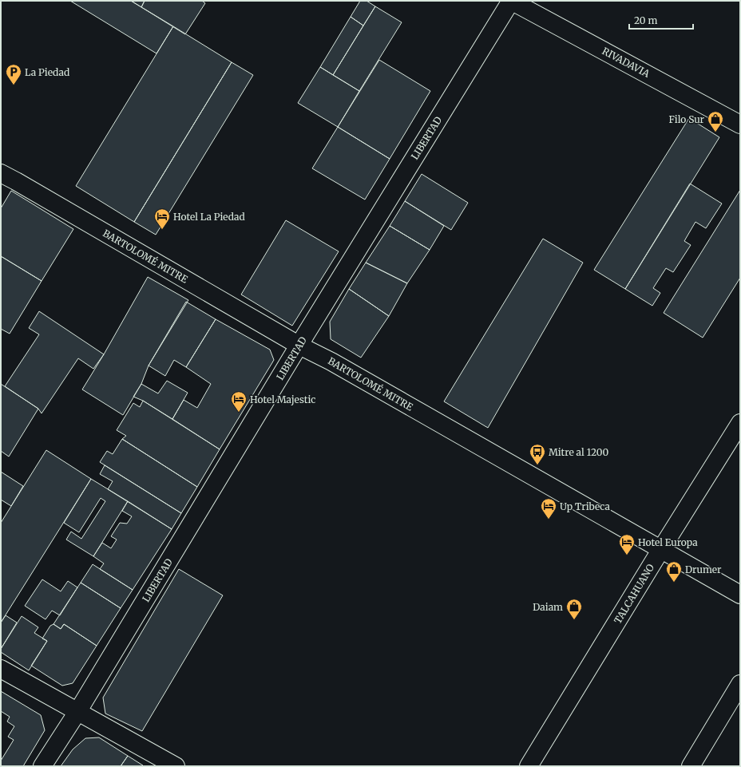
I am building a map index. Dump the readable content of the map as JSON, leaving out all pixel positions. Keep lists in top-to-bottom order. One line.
{"streets":{"street":["RIVADAVIA","LIBERTAD","BARTOLOMÉ MITRE","TALCAHUANO"]},"crossings":[["RIVADAVIA","LIBERTAD"],["LIBERTAD","BARTOLOMÉ MITRE"],["BARTOLOMÉ MITRE","TALCAHUANO"]],"places":{"parking":["La Piedad"],"shop":["Filo Sur","Drumer","Daiam"],"hotel":["Hotel La Piedad","Hotel Majestic","Up Tribeca","Hotel Europa"],"bus stop":["Mitre al 1200"]},"scale_bar":"20 m"}
